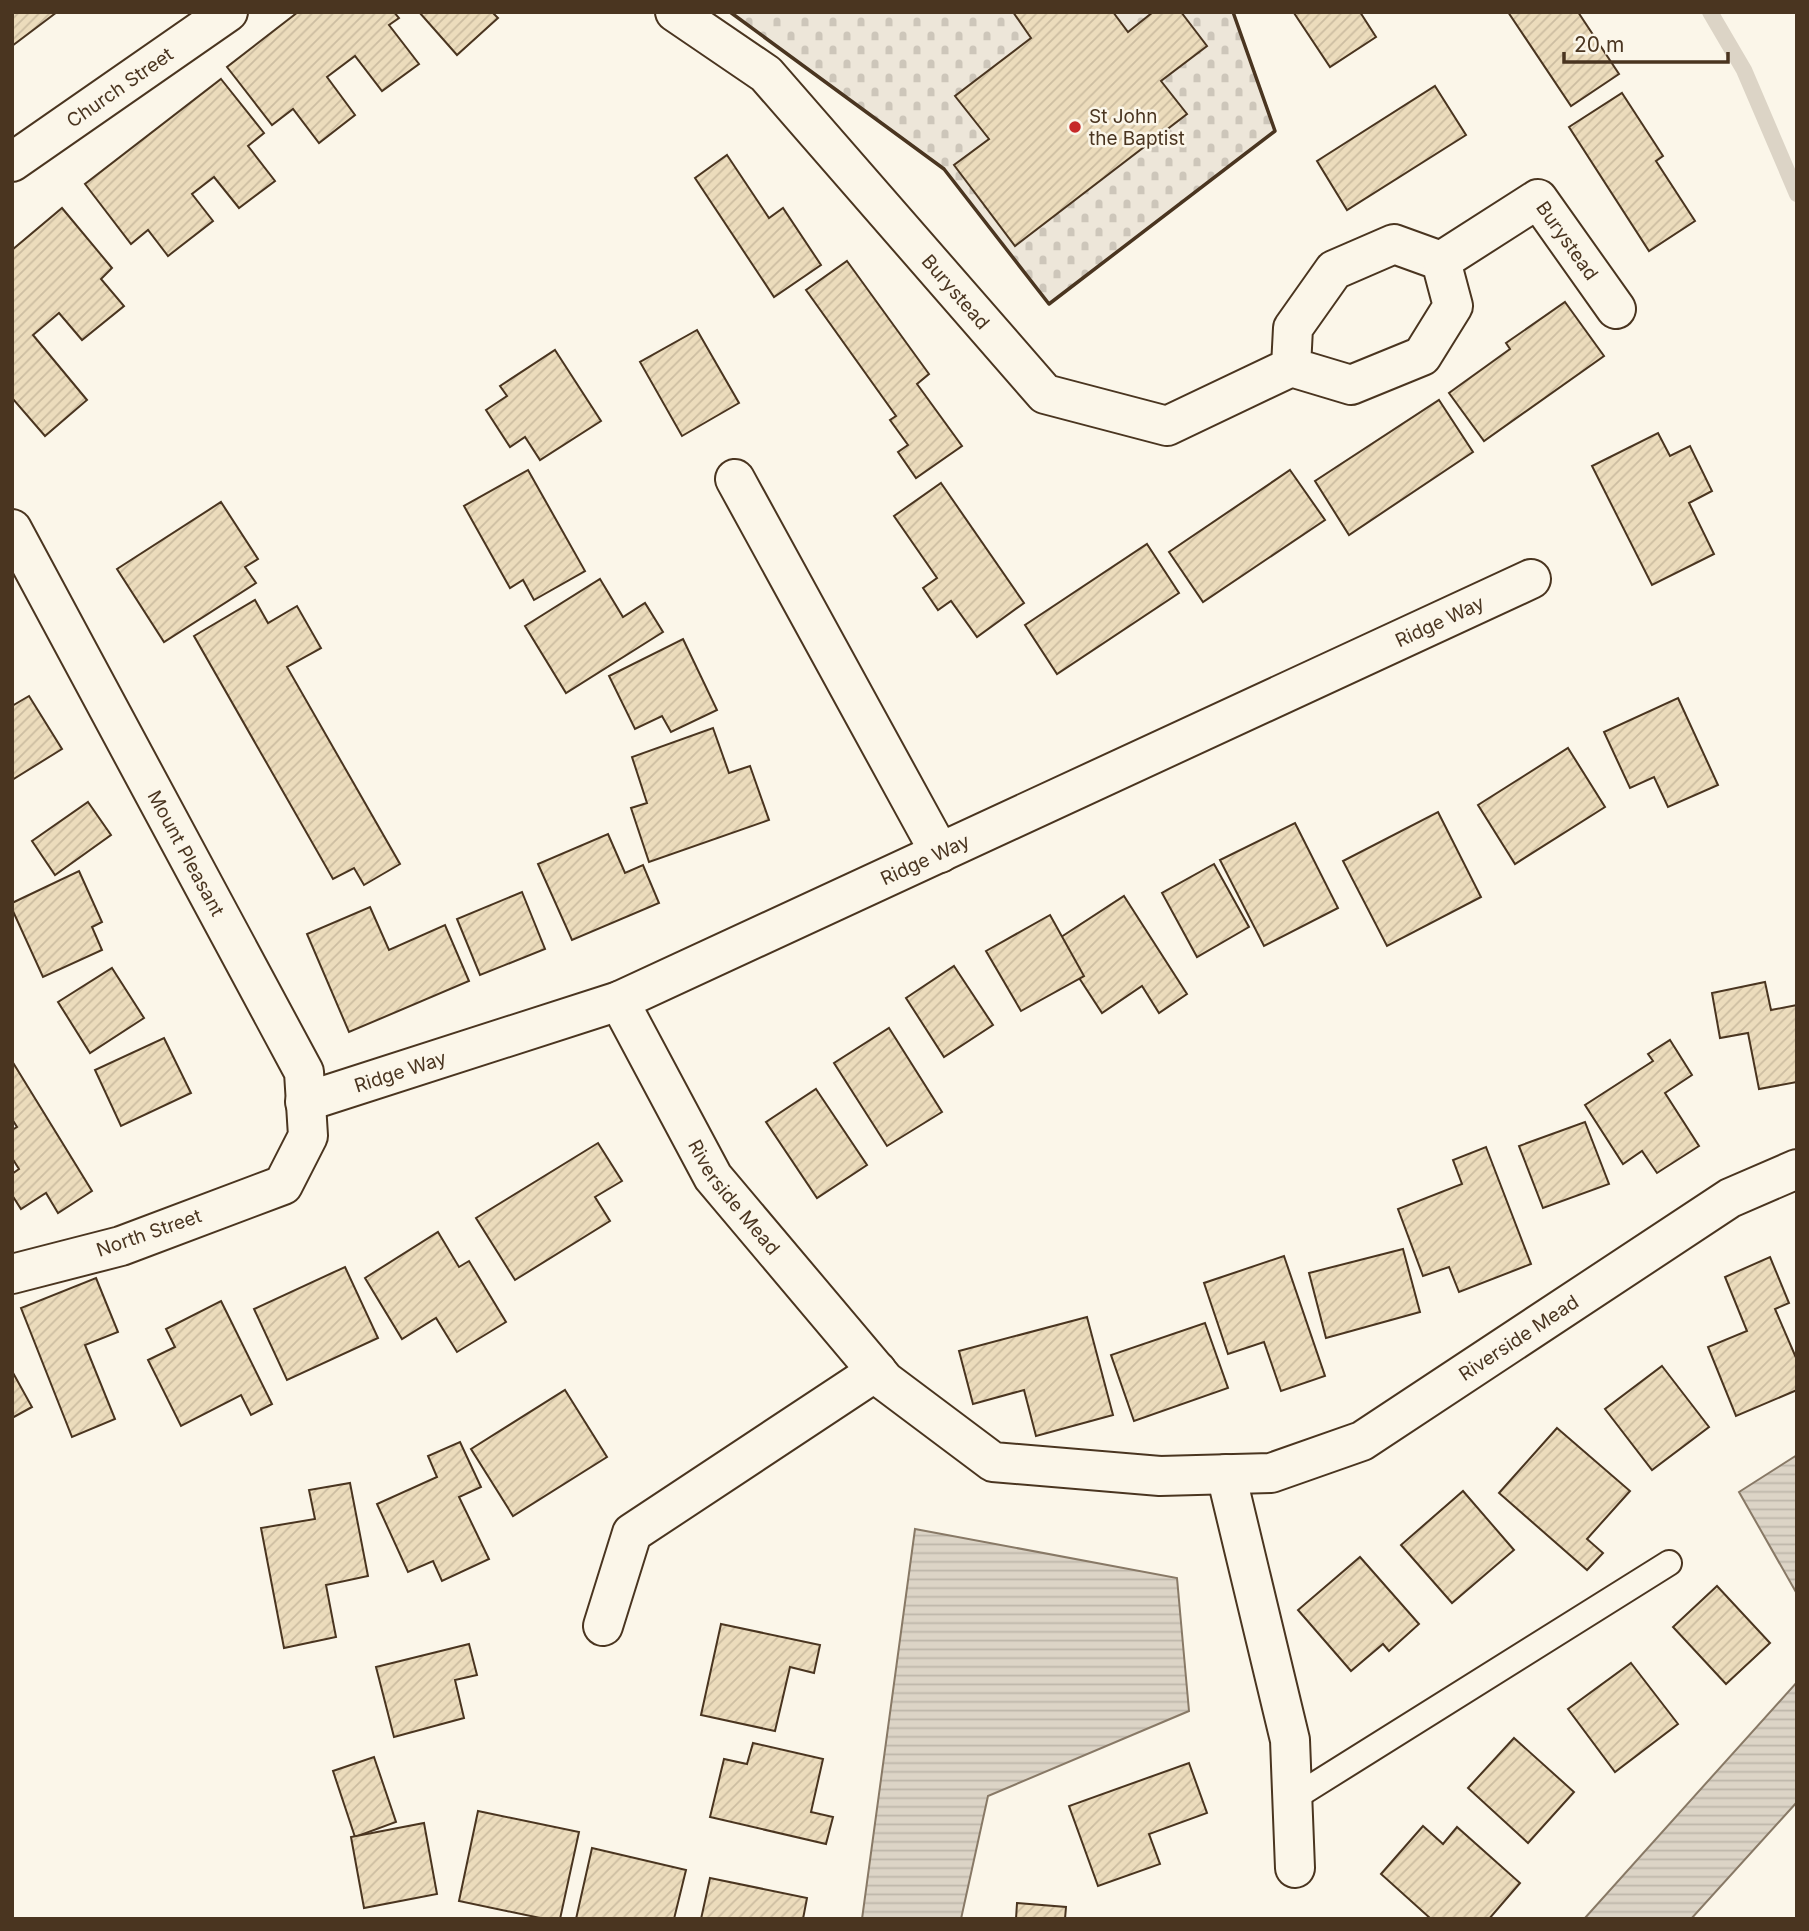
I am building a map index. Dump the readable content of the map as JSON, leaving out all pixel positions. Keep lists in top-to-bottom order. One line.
{"streets":{"street":["Church Street","Burystead","Ridge Way","Mount Pleasant","Riverside Mead","North Street"]},"crossings":[["Ridge Way","Mount Pleasant"],["Ridge Way","Riverside Mead"],["Mount Pleasant","North Street"]],"places":["St John the Baptist"],"scale_bar":"20 m"}
